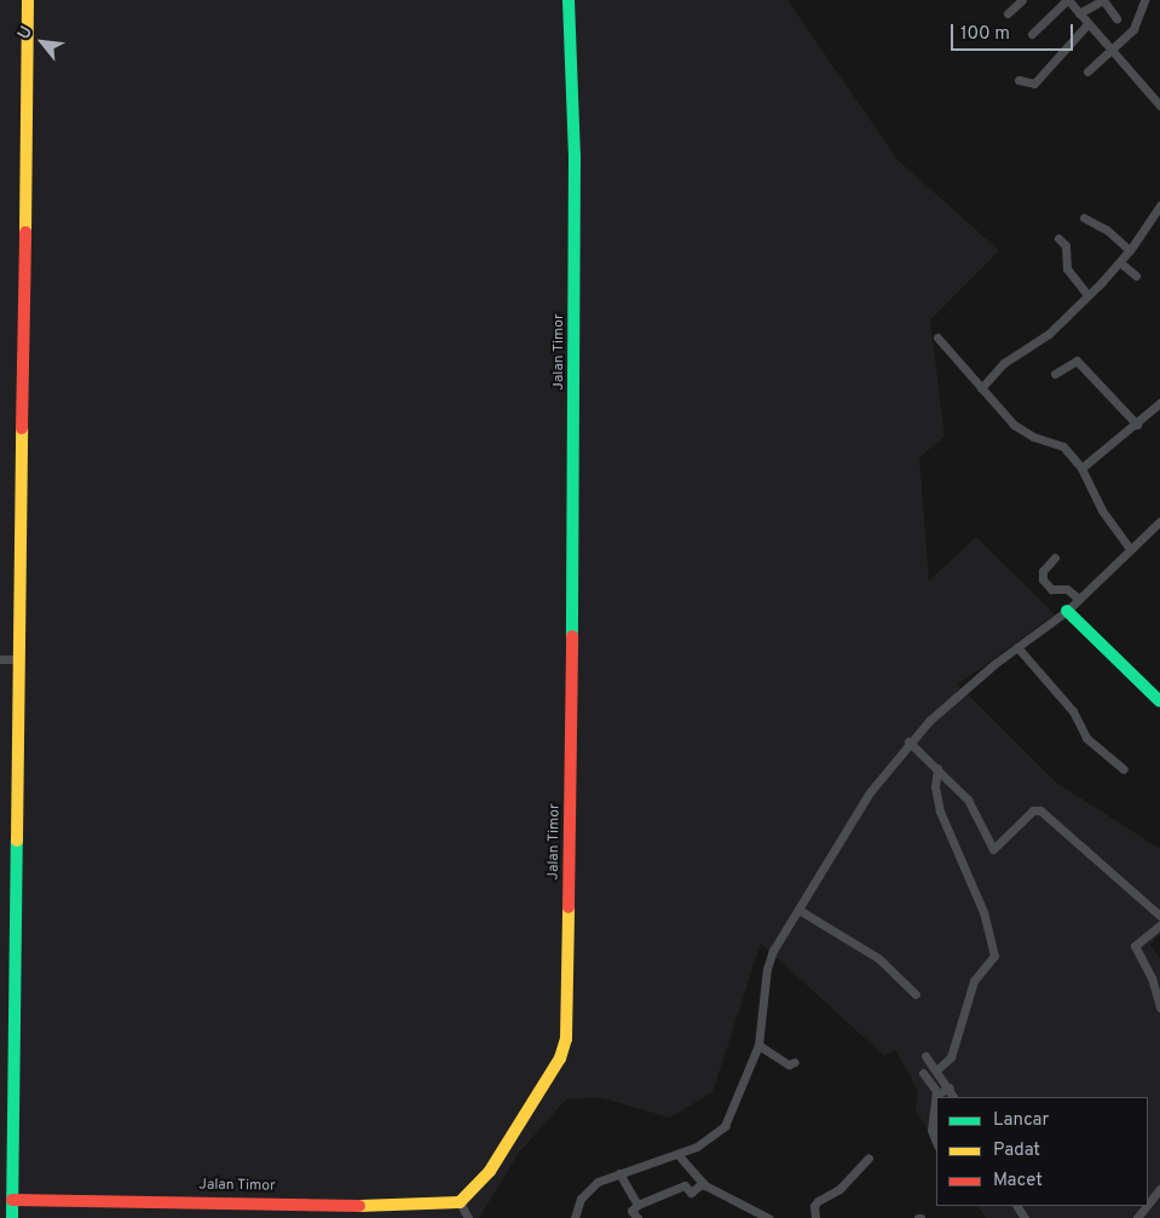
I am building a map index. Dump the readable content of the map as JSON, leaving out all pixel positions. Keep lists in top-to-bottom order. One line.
{"streets":{"street":["Jalan Timor"]},"legend":["Lancar","Padat","Macet"],"scale_bar":"100 m","north":"top left"}
